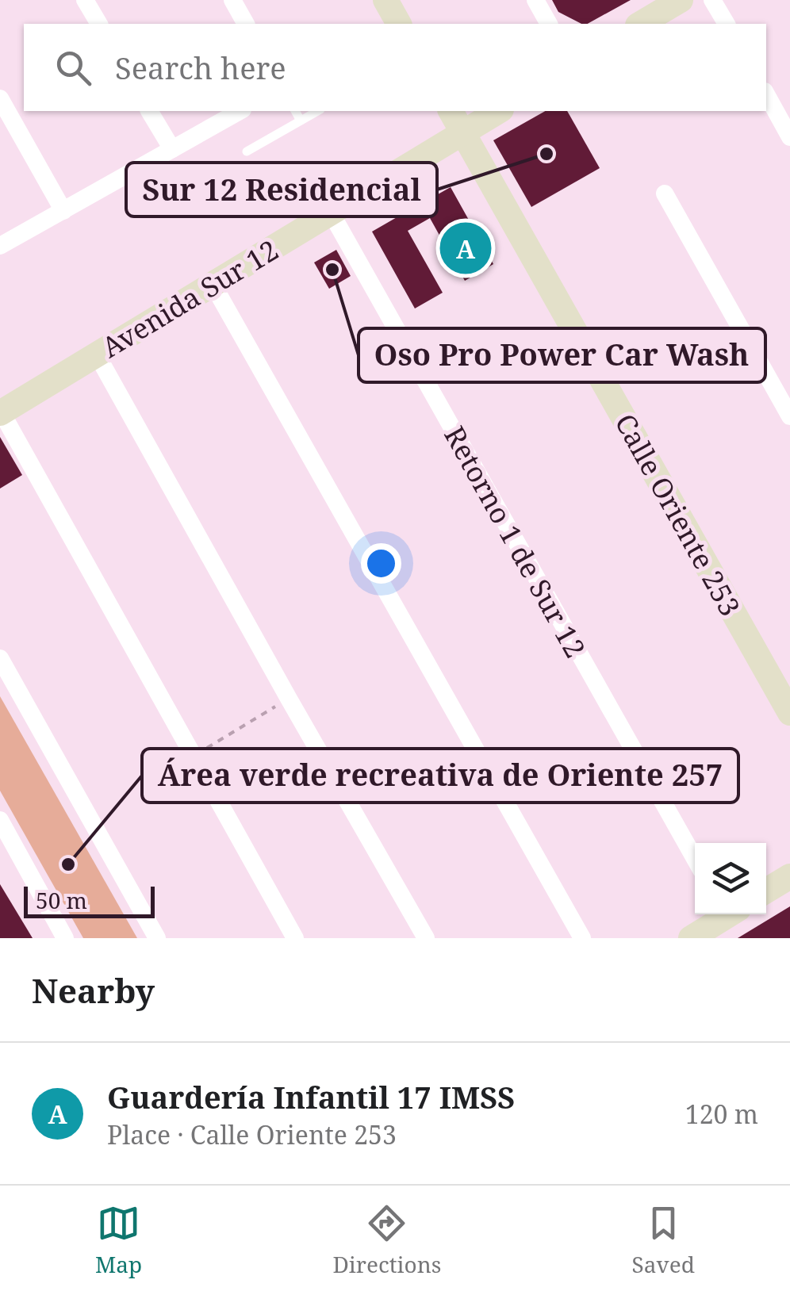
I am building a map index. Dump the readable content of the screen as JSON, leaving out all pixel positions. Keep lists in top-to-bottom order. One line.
{"streets":{"street":["Avenida Sur 12","Calle Oriente 253","Retorno 1 de Sur 12"]},"crossings":[["Avenida Sur 12","Calle Oriente 253"],["Avenida Sur 12","Retorno 1 de Sur 12"]],"places":["Sur 12 Residencial","Oso Pro Power Car Wash","Área verde recreativa de Oriente 257"],"scale_bar":"50 m","page":{"search":"Search here","pins":"A","scale":"50 m","heading":"Nearby","list":[{"mark":"A","name":"Guardería Infantil 17 IMSS","note":"Place · Calle Oriente 253","value":"120 m"}],"nav":["Map","Directions","Saved"]}}
